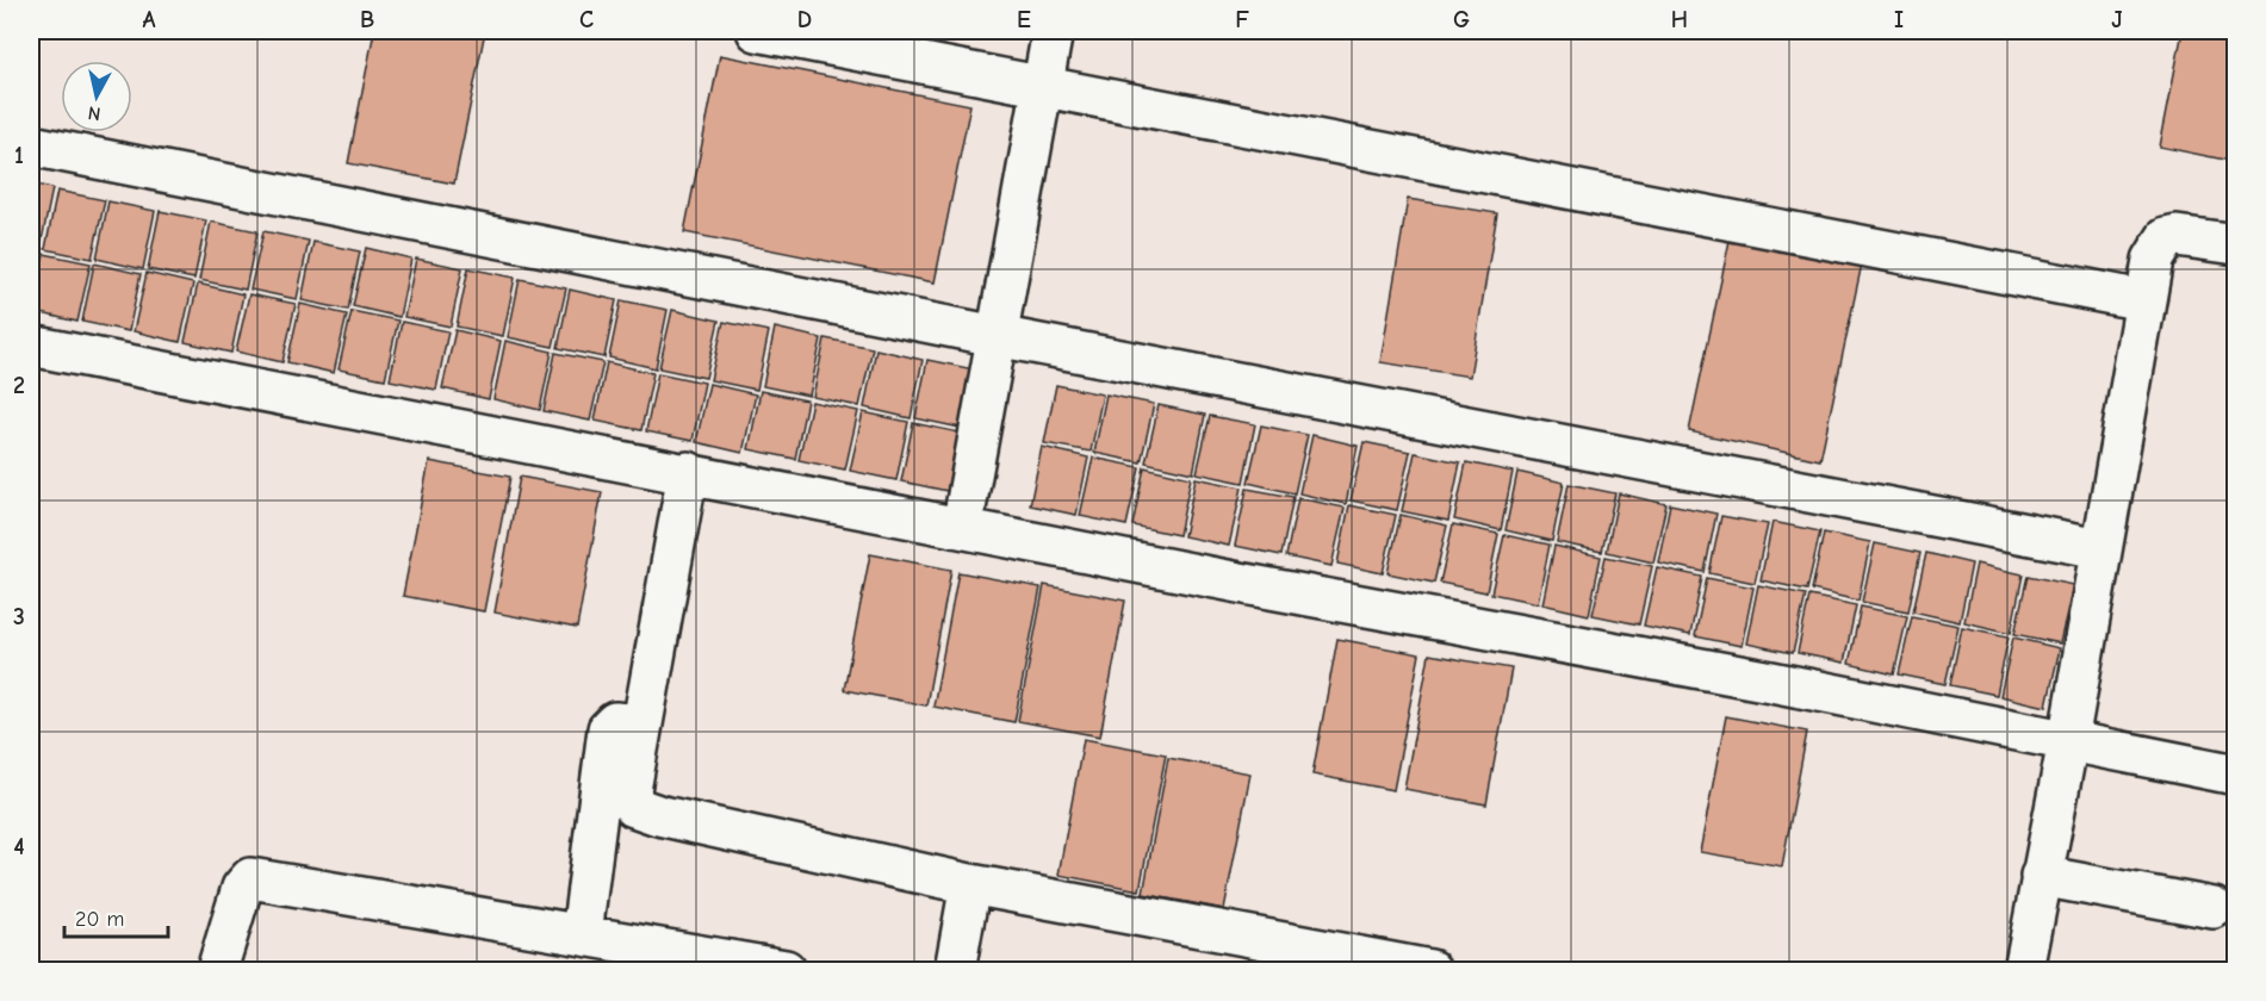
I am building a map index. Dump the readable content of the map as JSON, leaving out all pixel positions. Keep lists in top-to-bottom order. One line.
{"scale_bar":"20 m","north":"bottom","grid":{"columns":["A","B","C","D","E","F","G","H","I","J"],"rows":["1","2","3","4"]}}
